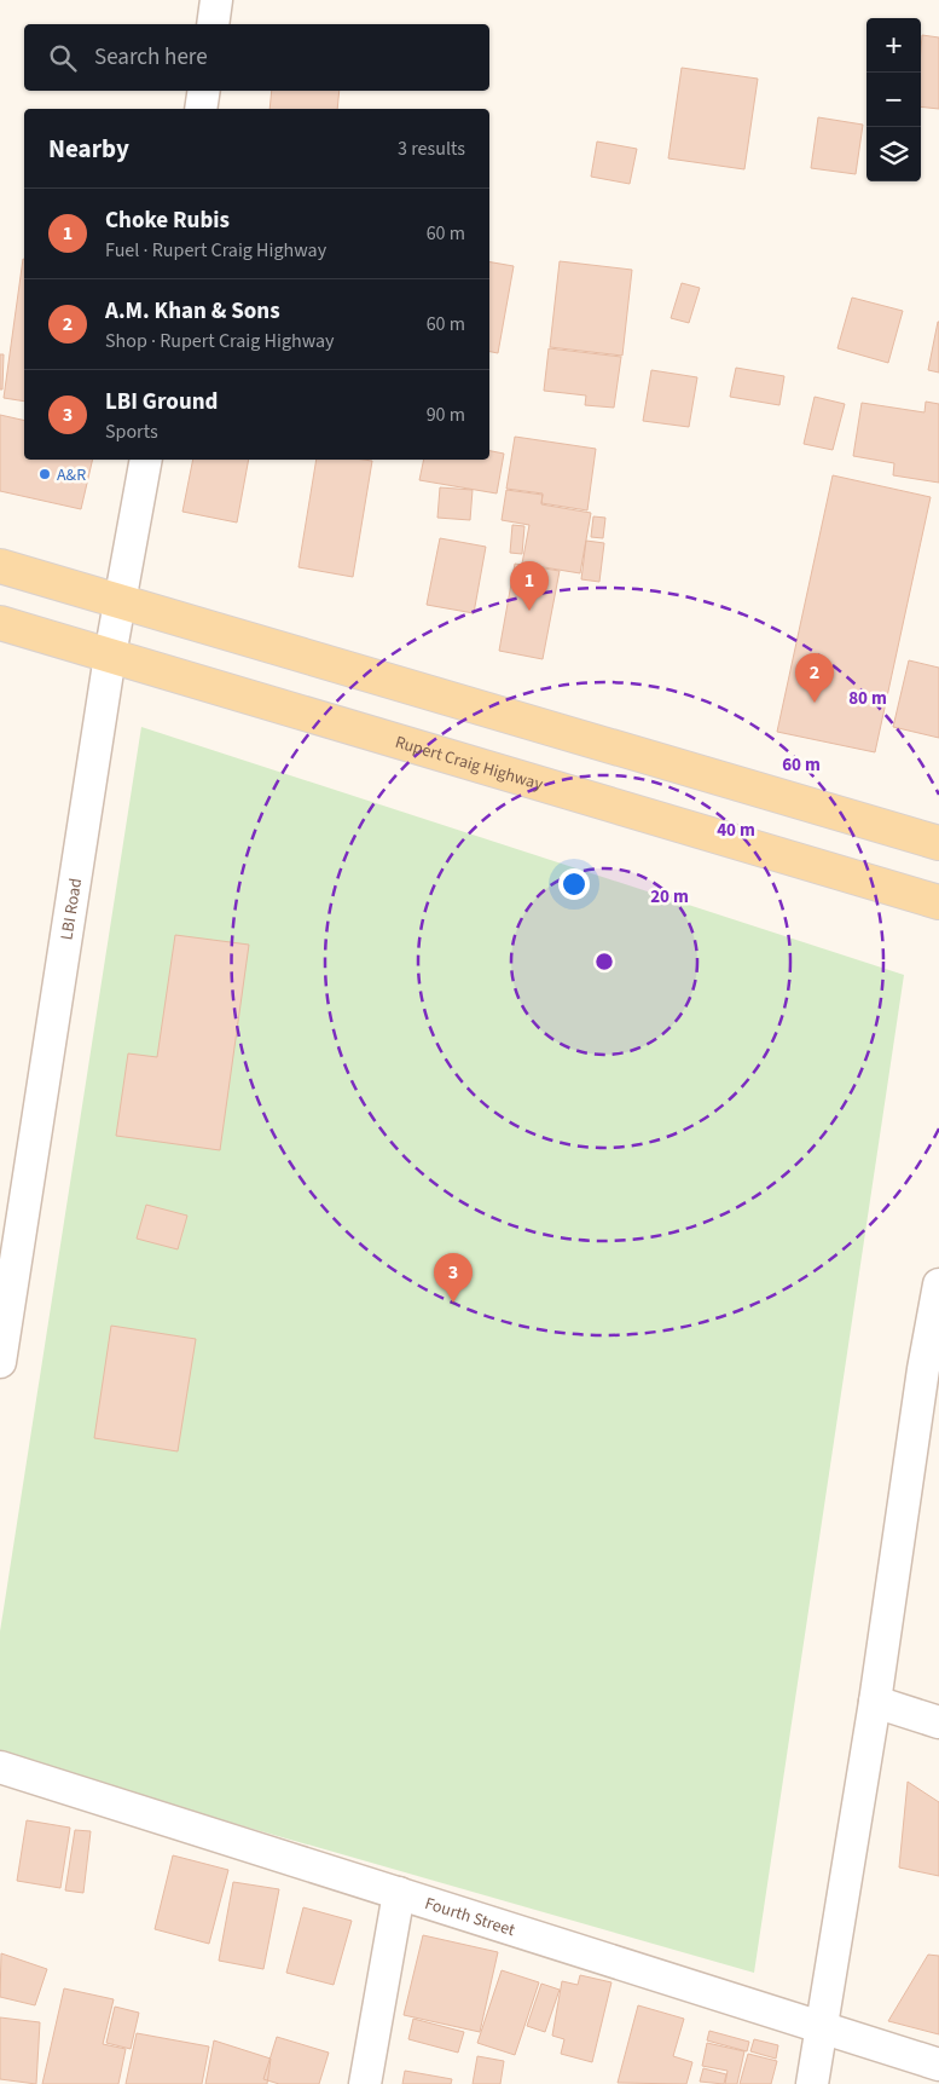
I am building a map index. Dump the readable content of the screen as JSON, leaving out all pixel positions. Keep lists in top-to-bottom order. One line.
{"streets":{"main road":["Rupert Craig Highway"],"street":["LBI Road","Fourth Street"]},"crossings":[["Rupert Craig Highway","LBI Road"]],"places":["A&R"],"page":{"map_buttons":["+","−"],"search":"Search here","heading":["Nearby","3 results"],"list":[{"mark":"1","name":"Choke Rubis","note":"Fuel · Rupert Craig Highway","value":"60 m"},{"mark":"2","name":"A.M. Khan & Sons","note":"Shop · Rupert Craig Highway","value":"60 m"},{"mark":"3","name":"LBI Ground","note":"Sports","value":"90 m"}],"pins":["1","2","3"]},"rings":["80 m","60 m","40 m","20 m"]}
